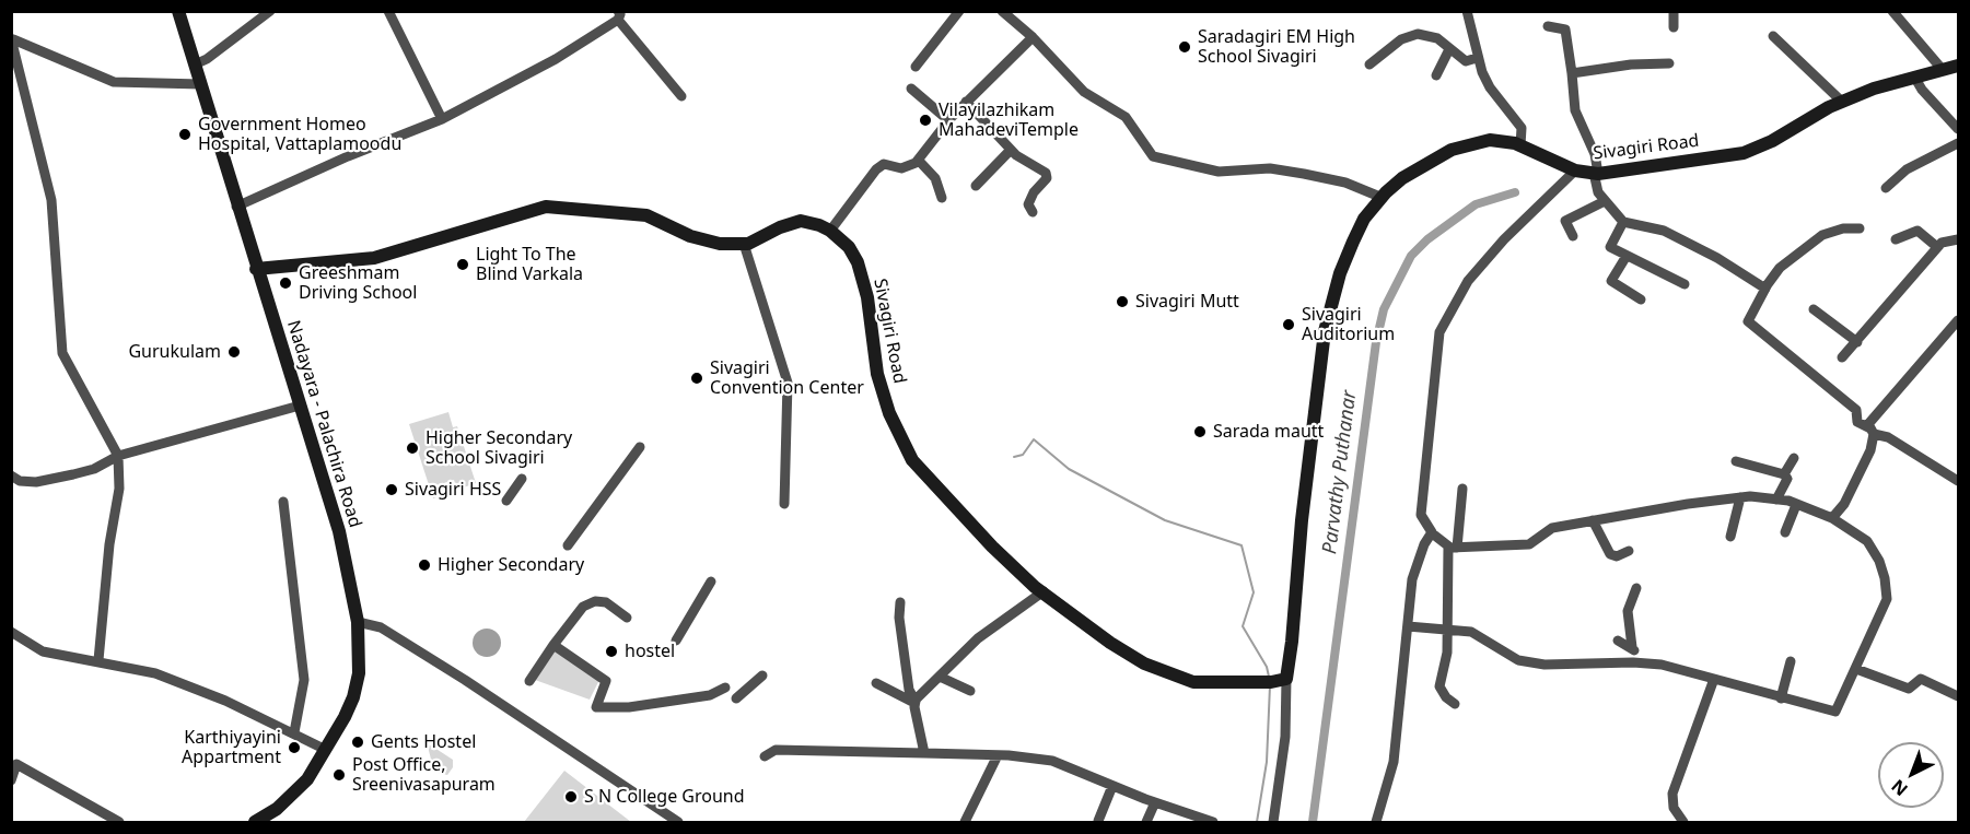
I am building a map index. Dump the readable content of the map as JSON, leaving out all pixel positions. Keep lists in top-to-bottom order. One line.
{"streets":{"main road":["Sivagiri Road","Nadayara - Palachira Road"]},"crossings":[["Sivagiri Road","Nadayara - Palachira Road"]],"water":["Parvathy Puthanar"],"places":["Saradagiri EM High School Sivagiri","Vilayilazhikam MahadeviTemple","Government Homeo Hospital, Vattaplamoodu","Light To The Blind Varkala","Greeshmam Driving School","Sivagiri Mutt","Sivagiri Auditorium","Gurukulam","Sivagiri Convention Center","Sarada mautt","Higher Secondary School Sivagiri","Sivagiri HSS","Higher Secondary","hostel","Gents Hostel","Karthiyayini Appartment","Post Office, Sreenivasapuram","S N College Ground"],"north":"bottom left"}
